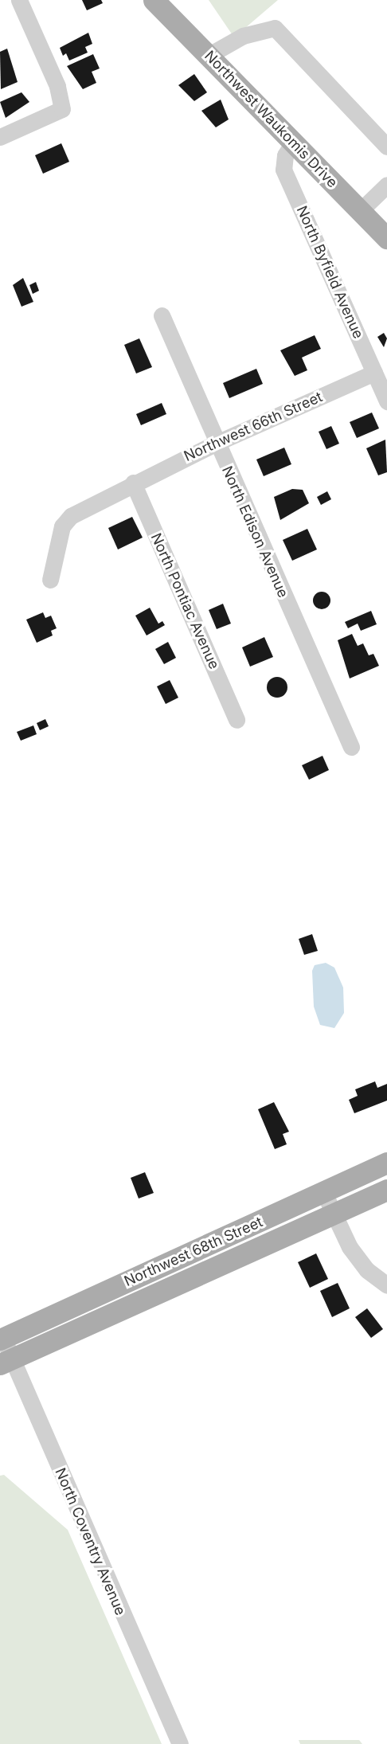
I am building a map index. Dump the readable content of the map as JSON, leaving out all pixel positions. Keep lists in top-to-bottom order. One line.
{"streets":{"main road":["Northwest Waukomis Drive","Northwest 68th Street"],"street":["North Byfield Avenue","Northwest 66th Street","North Edison Avenue","North Pontiac Avenue","North Coventry Avenue"]},"crossings":[["Northwest Waukomis Drive","North Byfield Avenue"],["North Byfield Avenue","Northwest 66th Street"],["Northwest 66th Street","North Edison Avenue"],["Northwest 66th Street","North Pontiac Avenue"],["Northwest 68th Street","North Coventry Avenue"]]}
